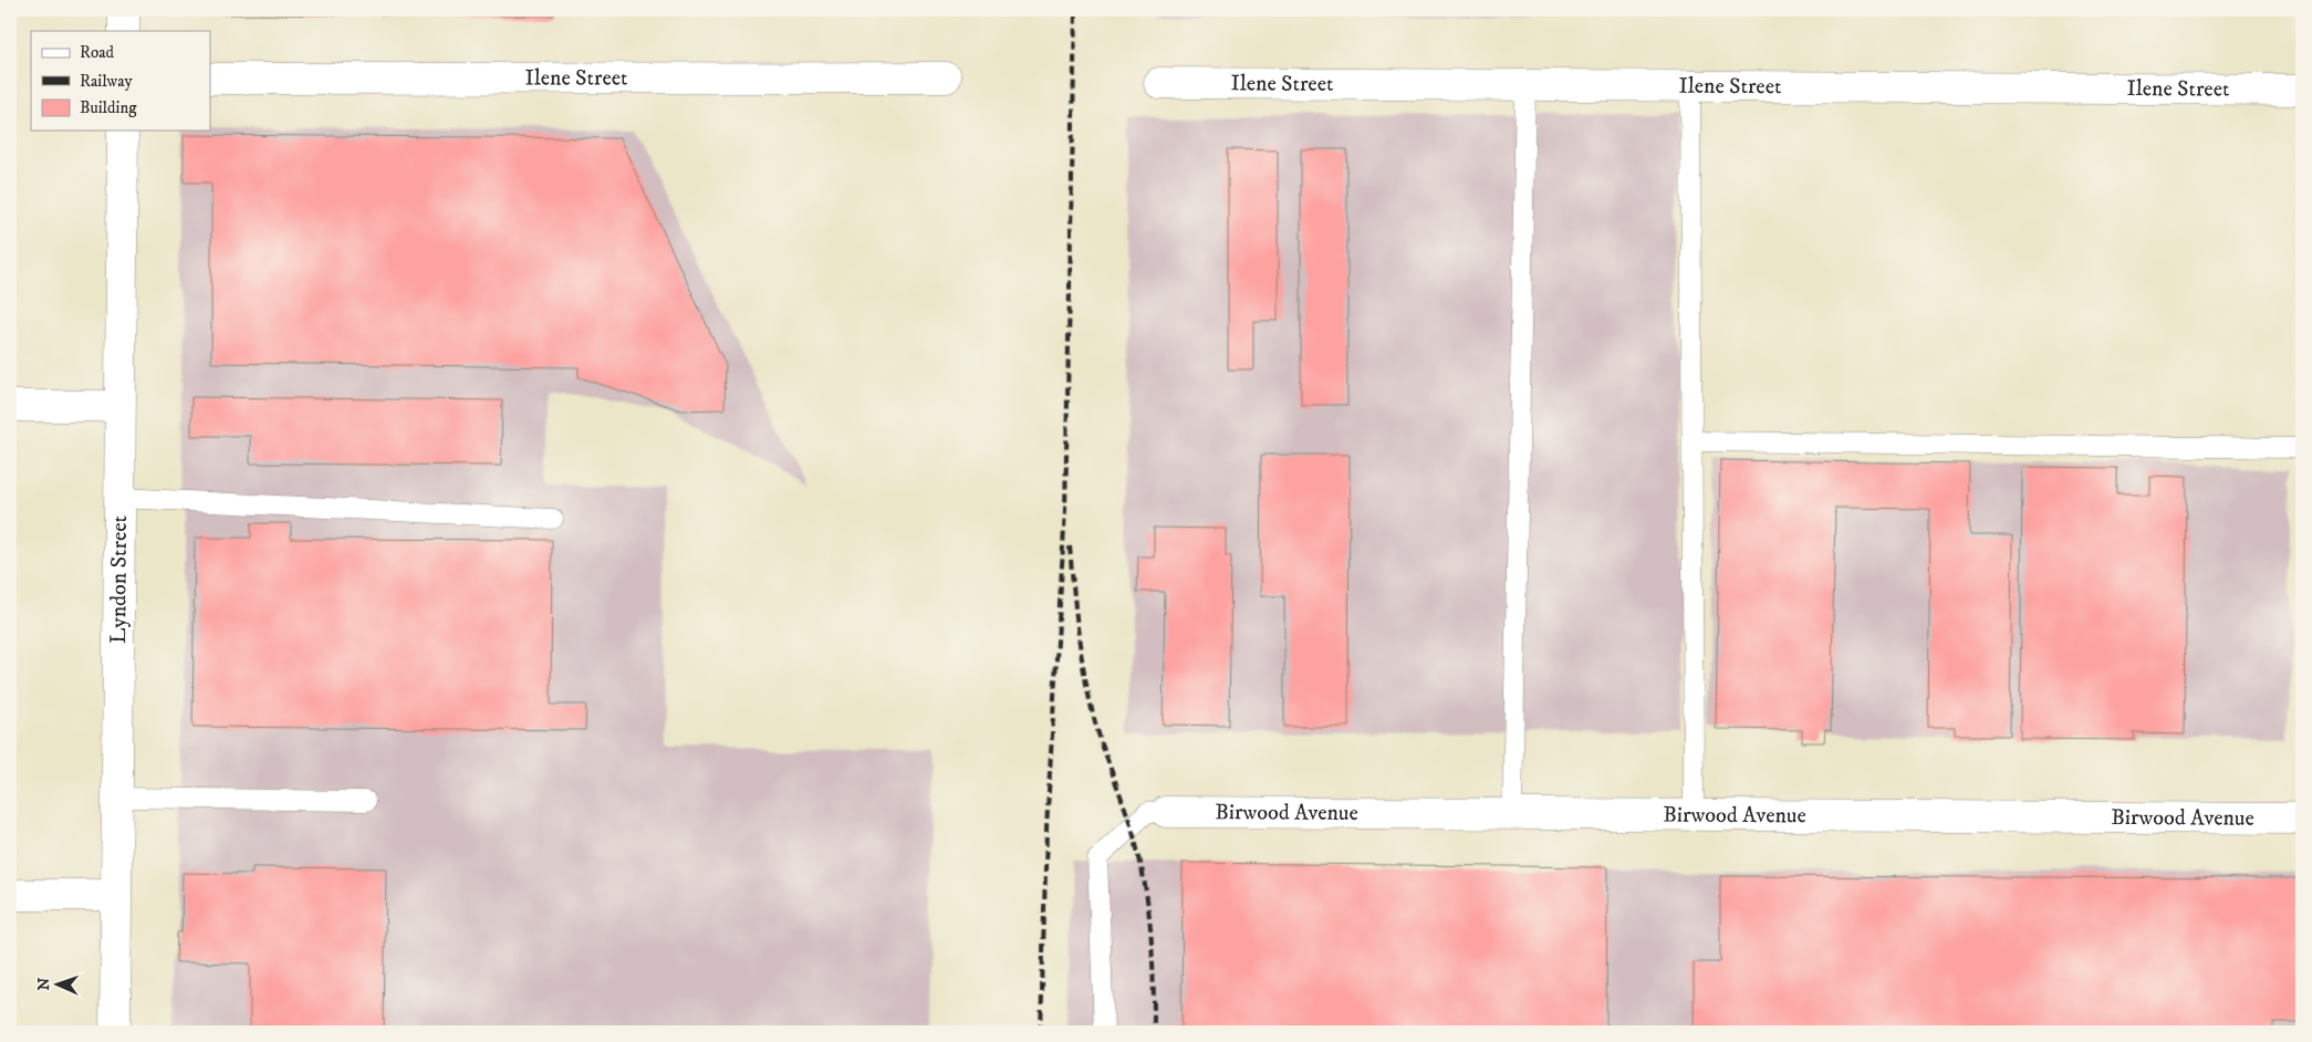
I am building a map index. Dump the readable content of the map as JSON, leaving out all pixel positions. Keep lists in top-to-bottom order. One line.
{"streets":{"street":["Ilene Street","Lyndon Street","Birwood Avenue"]},"legend":["Road","Railway","Building"],"north":"left"}
